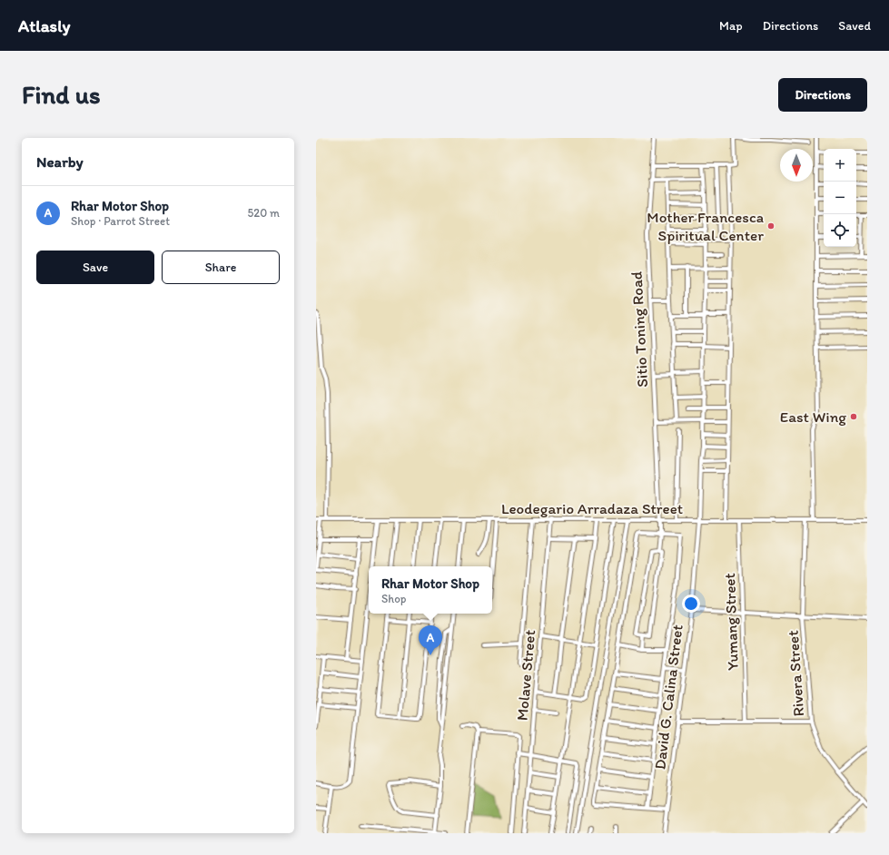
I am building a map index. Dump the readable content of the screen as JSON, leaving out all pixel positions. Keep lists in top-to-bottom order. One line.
{"streets":{"street":["Sitio Toning Road","Leodegario Arradaza Street","Yumang Street","Rivera Street","Molave Street","David G. Calina Street"]},"crossings":[["Sitio Toning Road","Leodegario Arradaza Street"],["Leodegario Arradaza Street","Yumang Street"],["Leodegario Arradaza Street","Rivera Street"],["Leodegario Arradaza Street","Molave Street"],["Leodegario Arradaza Street","David G. Calina Street"]],"places":["Mother Francesca Spiritual Center","East Wing"],"north":"bottom","page":{"header":"Atlasly","nav":["Map","Directions","Saved"],"buttons":["Directions",["Save","Share"]],"title":"Find us","heading":"Nearby","map_buttons":["+","−"],"list":[{"mark":"A","name":"Rhar Motor Shop","note":"Shop · Parrot Street","value":"520 m"}],"popup":["Rhar Motor Shop","Shop"],"pins":"A"}}
